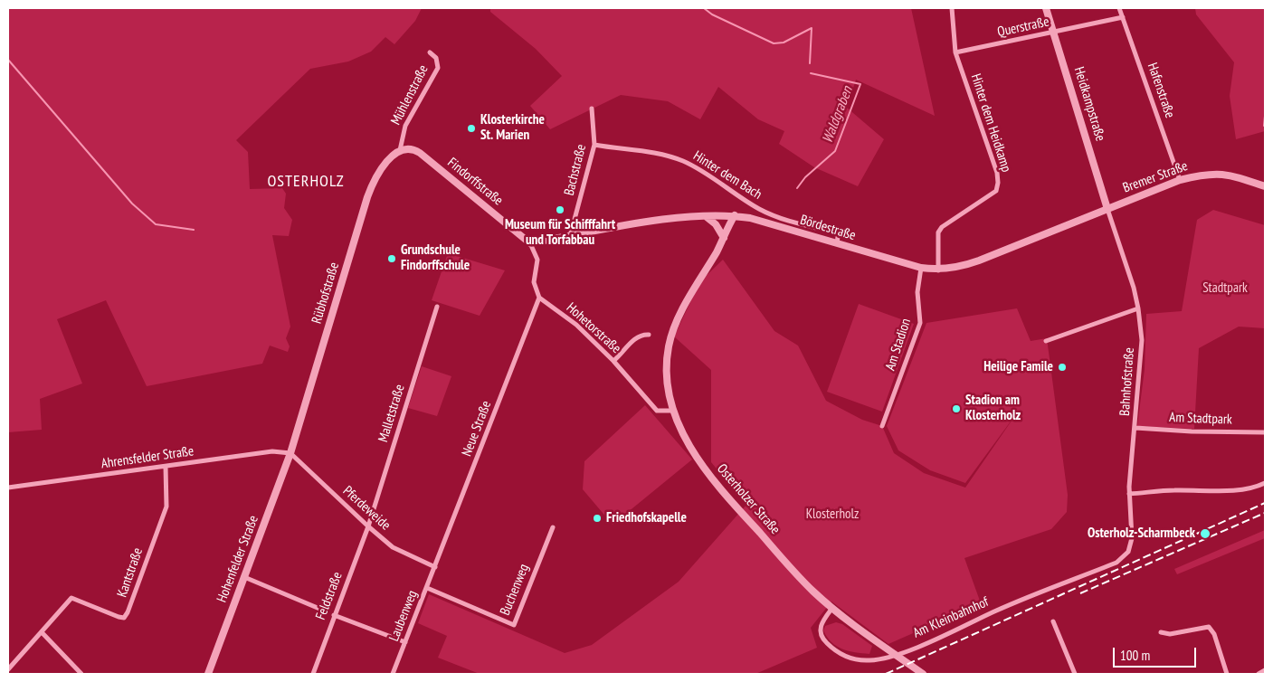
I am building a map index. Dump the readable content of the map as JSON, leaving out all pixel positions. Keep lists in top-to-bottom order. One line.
{"streets":{"street":["Querstraße","Hafenstraße","Mühlenstraße","Heidkampstraße","Hinter dem Heidkamp","Bachstraße","Hinter dem Bach","Bremer Straße","Findorffstraße","Bördestraße","Rübhofstraße","Hohetorstraße","Am Stadion","Bahnhofstraße","Malletstraße","Am Stadtpark","Neue Straße","Ahrensfelder Straße","Osterholzer Straße","Pferdeweide","Hohenfelder Straße","Kantstraße","Buchenweg","Feldstraße","Laubenweg","Am Kleinbahnhof"]},"crossings":[["Querstraße","Hafenstraße"],["Querstraße","Heidkampstraße"],["Querstraße","Hinter dem Heidkamp"],["Hafenstraße","Bremer Straße"],["Mühlenstraße","Findorffstraße"],["Mühlenstraße","Rübhofstraße"],["Heidkampstraße","Bremer Straße"],["Heidkampstraße","Bördestraße"],["Heidkampstraße","Bahnhofstraße"],["Hinter dem Heidkamp","Bördestraße"],["Bachstraße","Hinter dem Bach"],["Bachstraße","Bördestraße"],["Hinter dem Bach","Bördestraße"],["Bremer Straße","Bördestraße"],["Bremer Straße","Bahnhofstraße"],["Findorffstraße","Bördestraße"],["Findorffstraße","Rübhofstraße"],["Bördestraße","Am Stadion"],["Bördestraße","Bahnhofstraße"],["Bördestraße","Osterholzer Straße"],["Rübhofstraße","Ahrensfelder Straße"],["Rübhofstraße","Pferdeweide"],["Rübhofstraße","Hohenfelder Straße"],["Hohetorstraße","Neue Straße"],["Hohetorstraße","Osterholzer Straße"],["Bahnhofstraße","Am Stadtpark"],["Bahnhofstraße","Am Kleinbahnhof"],["Malletstraße","Pferdeweide"],["Malletstraße","Feldstraße"],["Neue Straße","Pferdeweide"],["Neue Straße","Laubenweg"],["Ahrensfelder Straße","Pferdeweide"],["Ahrensfelder Straße","Hohenfelder Straße"],["Ahrensfelder Straße","Kantstraße"],["Osterholzer Straße","Am Kleinbahnhof"],["Pferdeweide","Hohenfelder Straße"],["Pferdeweide","Feldstraße"],["Pferdeweide","Laubenweg"],["Buchenweg","Laubenweg"]],"districts":["OSTERHOLZ"],"water":["Waldgraben"],"parks":["Stadtpark","Klosterholz"],"places":["Klosterkirche St. Marien","Museum für Schifffahrt und Torfabbau","Grundschule Findorffschule","Heilige Famile","Stadion am Klosterholz","Friedhofskapelle","Osterholz-Scharmbeck"],"scale_bar":"100 m"}
